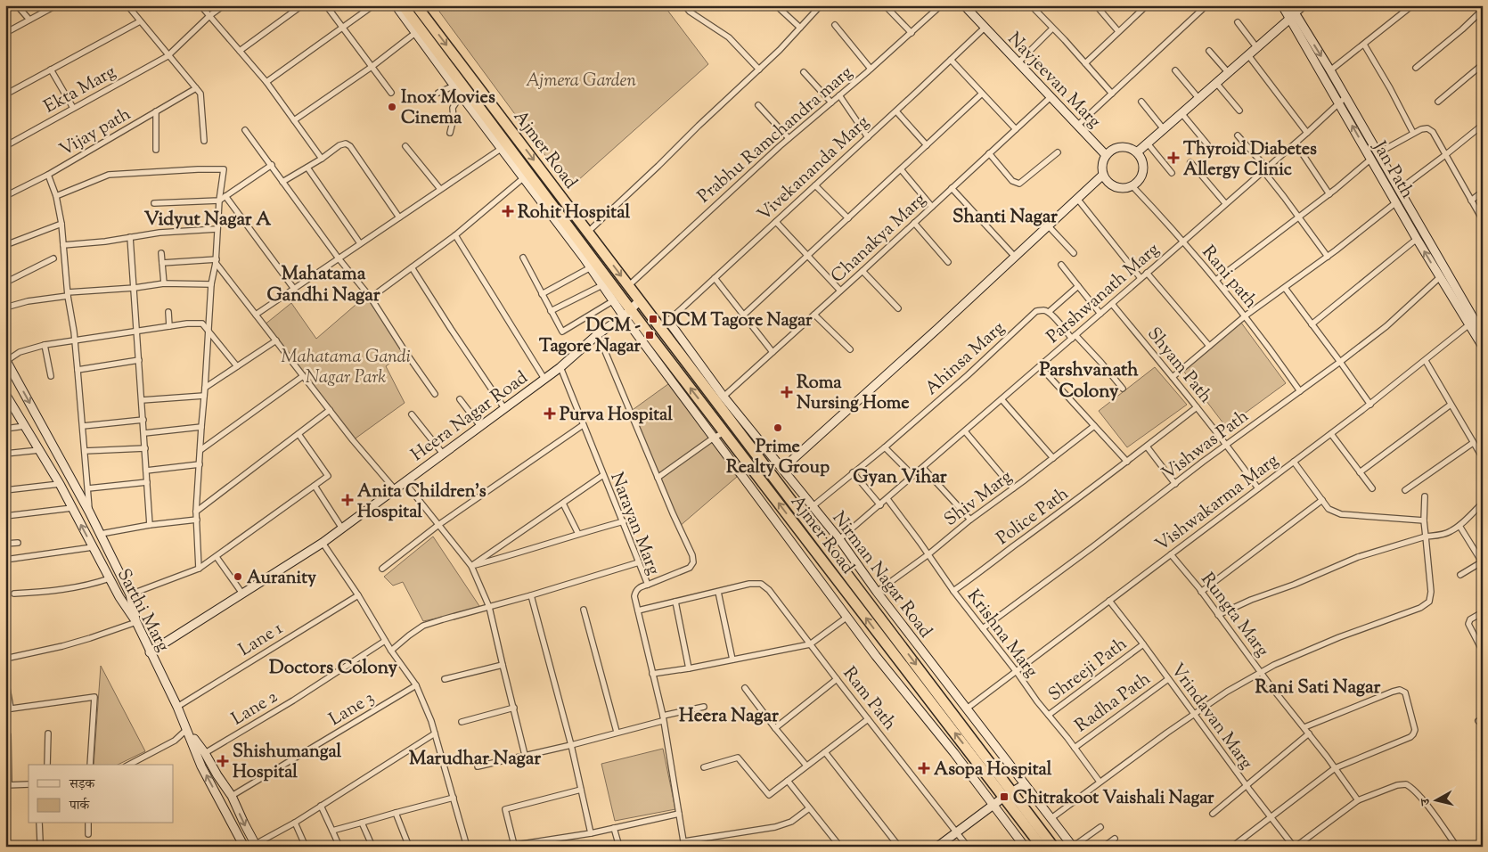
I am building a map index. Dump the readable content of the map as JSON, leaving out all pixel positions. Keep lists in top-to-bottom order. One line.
{"streets":{"highway":["Ajmer Road"],"street":["Navjeevan Marg","Ekta Marg","Vijay path","Prabhu Ramchandra marg","Vivekananda Marg","Jan Path","Chanakya Marg","Rani path","Parshwanath Marg","Ahinsa Marg","Shyam Path","Heera Nagar Road","Vishwas Path","Shiv Marg","Vishwakarma Marg","Police Path","Narayan Marg","Nirman Nagar Road","Sarthi Marg","Rungta Marg","Krishna Marg","Lane 1","Shreeji Path","Ram Path","Radha Path","Lane 2","Lane 3","Vrindavan Marg"]},"crossings":[["Navjeevan Marg","Vivekananda Marg"],["Navjeevan Marg","Chanakya Marg"],["Navjeevan Marg","Rani path"],["Prabhu Ramchandra marg","Ajmer Road"],["Ajmer Road","Vivekananda Marg"],["Ajmer Road","Heera Nagar Road"],["Ajmer Road","Nirman Nagar Road"],["Vivekananda Marg","Nirman Nagar Road"],["Jan Path","Parshwanath Marg"],["Jan Path","Vishwas Path"],["Jan Path","Vishwakarma Marg"],["Chanakya Marg","Nirman Nagar Road"],["Rani path","Parshwanath Marg"],["Rani path","Vishwas Path"],["Parshwanath Marg","Shyam Path"],["Parshwanath Marg","Nirman Nagar Road"],["Parshwanath Marg","Krishna Marg"],["Ahinsa Marg","Nirman Nagar Road"],["Shyam Path","Vishwas Path"],["Shyam Path","Vishwakarma Marg"],["Shyam Path","Police Path"],["Heera Nagar Road","Narayan Marg"],["Heera Nagar Road","Sarthi Marg"],["Vishwas Path","Krishna Marg"],["Shiv Marg","Nirman Nagar Road"],["Shiv Marg","Krishna Marg"],["Vishwakarma Marg","Nirman Nagar Road"],["Vishwakarma Marg","Rungta Marg"],["Vishwakarma Marg","Krishna Marg"],["Vishwakarma Marg","Vrindavan Marg"],["Police Path","Krishna Marg"],["Sarthi Marg","Lane 1"],["Krishna Marg","Shreeji Path"],["Krishna Marg","Radha Path"],["Shreeji Path","Vrindavan Marg"],["Radha Path","Vrindavan Marg"]],"districts":["Shanti Nagar","Vidyut Nagar A","Mahatama Gandhi Nagar","Parshvanath Colony","Gyan Vihar","Doctors Colony","Rani Sati Nagar","Heera Nagar","Marudhar Nagar"],"parks":["Ajmera Garden","Mahatama Gandi Nagar Park"],"places":{"other":["Inox Movies Cinema","Prime Realty Group","Auranity"],"health":["Thyroid Diabetes Allergy Clinic","Rohit Hospital","Roma Nursing Home","Purva Hospital","Anita Children's Hospital","Shishumangal Hospital","Asopa Hospital"],"transit":["DCM Tagore Nagar","DCM - Tagore Nagar","Chitrakoot Vaishali Nagar"]},"legend":["सड़क","पार्क"],"north":"left"}
